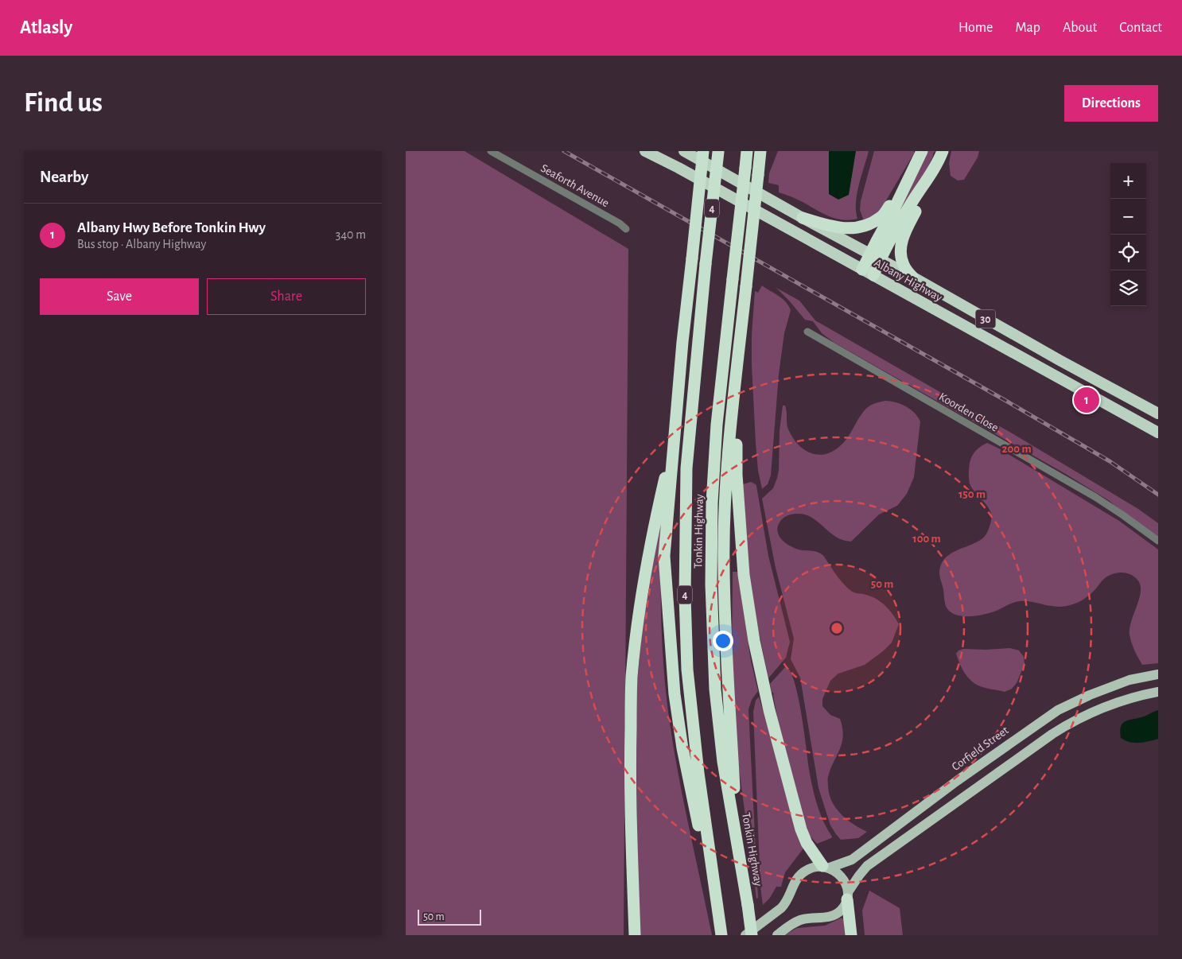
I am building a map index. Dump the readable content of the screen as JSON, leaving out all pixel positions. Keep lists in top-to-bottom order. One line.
{"streets":{"highway":["4","Albany Highway","30","Tonkin Highway"],"main road":["Corfield Street"],"street":["Seaforth Avenue","Koorden Close"]},"scale_bar":"50 m","page":{"header":"Atlasly","nav":["Home","Map","About","Contact"],"buttons":["Directions",["Save","Share"]],"title":"Find us","heading":"Nearby","map_buttons":["+","−"],"list":[{"mark":"1","name":"Albany Hwy Before Tonkin Hwy","note":"Bus stop · Albany Highway","value":"340 m"}],"pins":"1","scale":"50 m"},"rings":["200 m","150 m","100 m","50 m"]}
